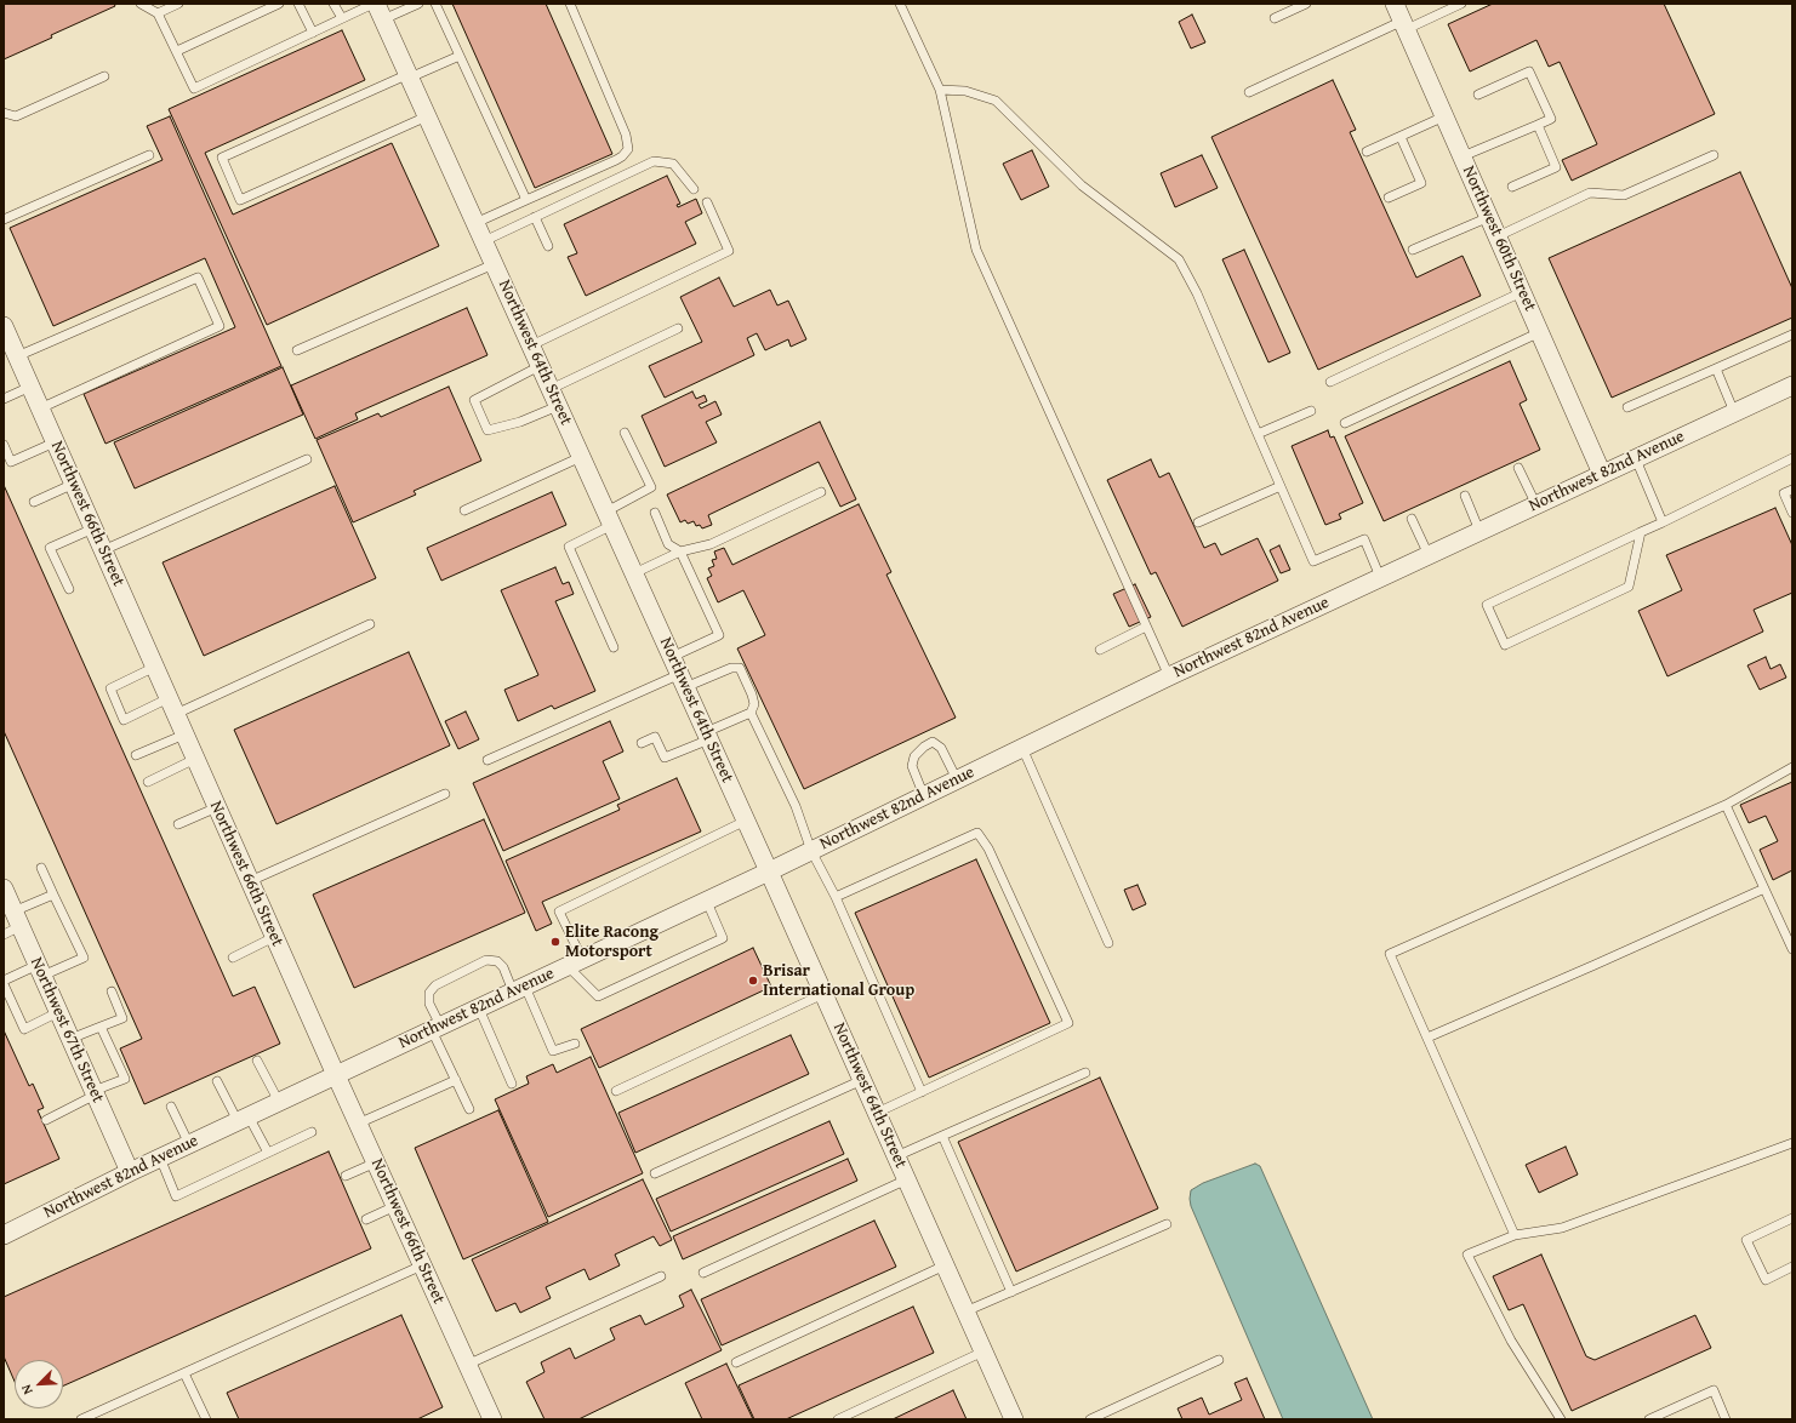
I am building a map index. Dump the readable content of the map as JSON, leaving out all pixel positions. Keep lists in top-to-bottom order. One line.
{"streets":{"street":["Northwest 60th Street","Northwest 64th Street","Northwest 82nd Avenue","Northwest 66th Street","Northwest 67th Street"]},"crossings":[["Northwest 60th Street","Northwest 82nd Avenue"],["Northwest 64th Street","Northwest 82nd Avenue"],["Northwest 82nd Avenue","Northwest 66th Street"],["Northwest 82nd Avenue","Northwest 67th Street"]],"places":["Elite Racong Motorsport","Brisar International Group"],"north":"bottom left"}
